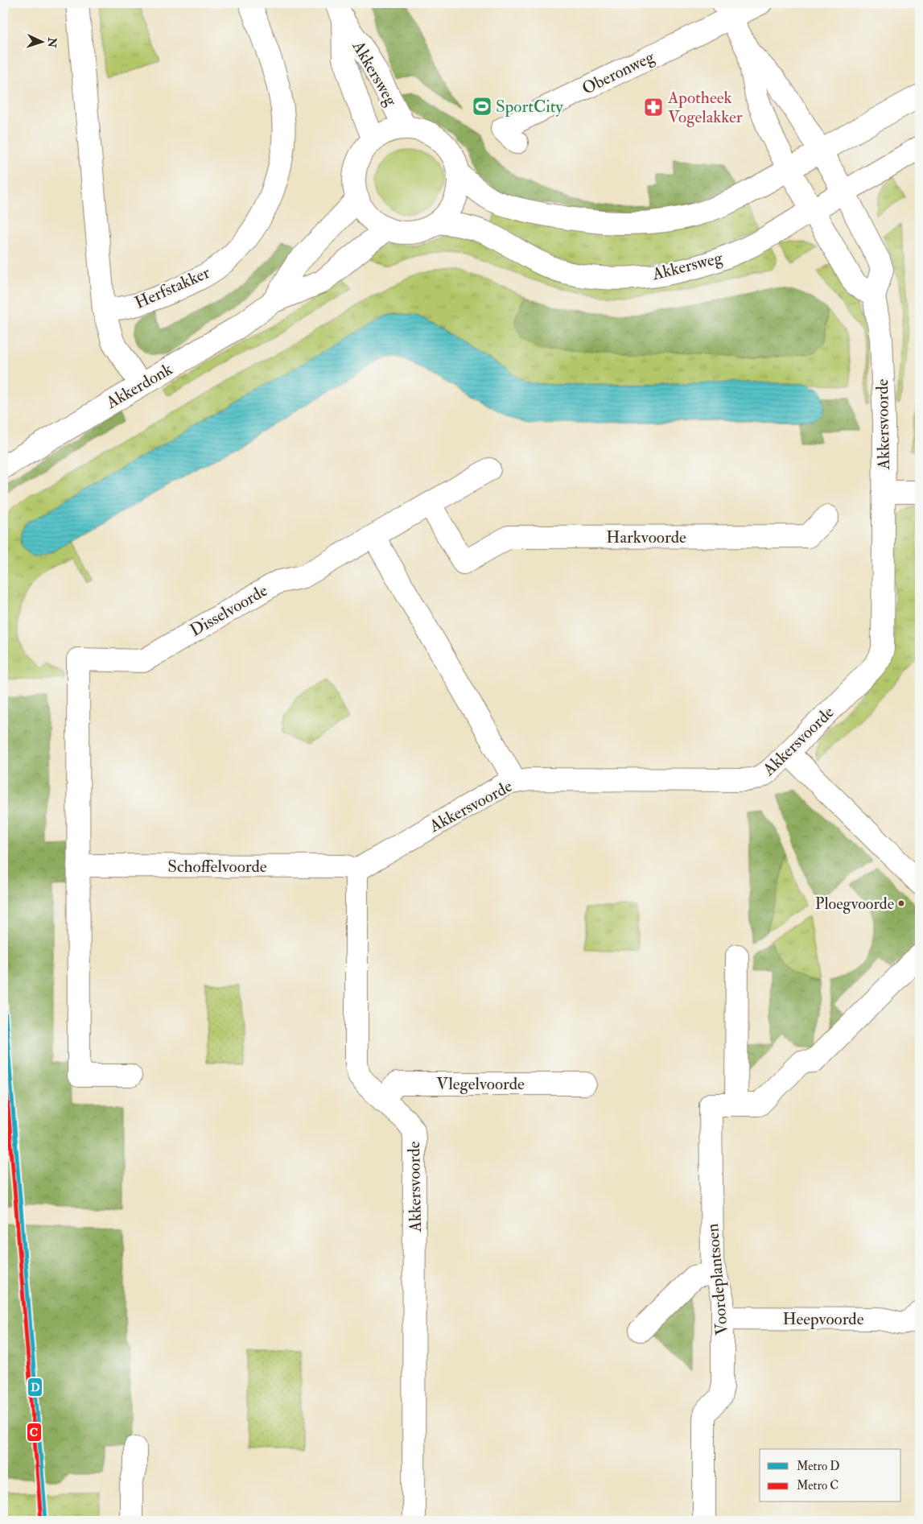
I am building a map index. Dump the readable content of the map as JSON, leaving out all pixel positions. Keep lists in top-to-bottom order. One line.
{"streets":{"street":["Oberonweg","Akkersweg","Herfstakker","Akkerdonk","Akkersvoorde","Harkvoorde","Disselvoorde","Schoffelvoorde","Vlegelvoorde","Voordeplantsoen","Heepvoorde"]},"crossings":[["Akkersweg","Akkerdonk"],["Akkersweg","Akkersvoorde"],["Akkersvoorde","Schoffelvoorde"],["Akkersvoorde","Vlegelvoorde"],["Harkvoorde","Disselvoorde"],["Disselvoorde","Schoffelvoorde"],["Voordeplantsoen","Heepvoorde"]],"places":{"sports":["SportCity"],"pharmacy":["Apotheek Vogelakker"],"other":["Ploegvoorde"]},"lines":["metro line D","metro line C"],"legend":["Metro D","Metro C"],"north":"right"}
